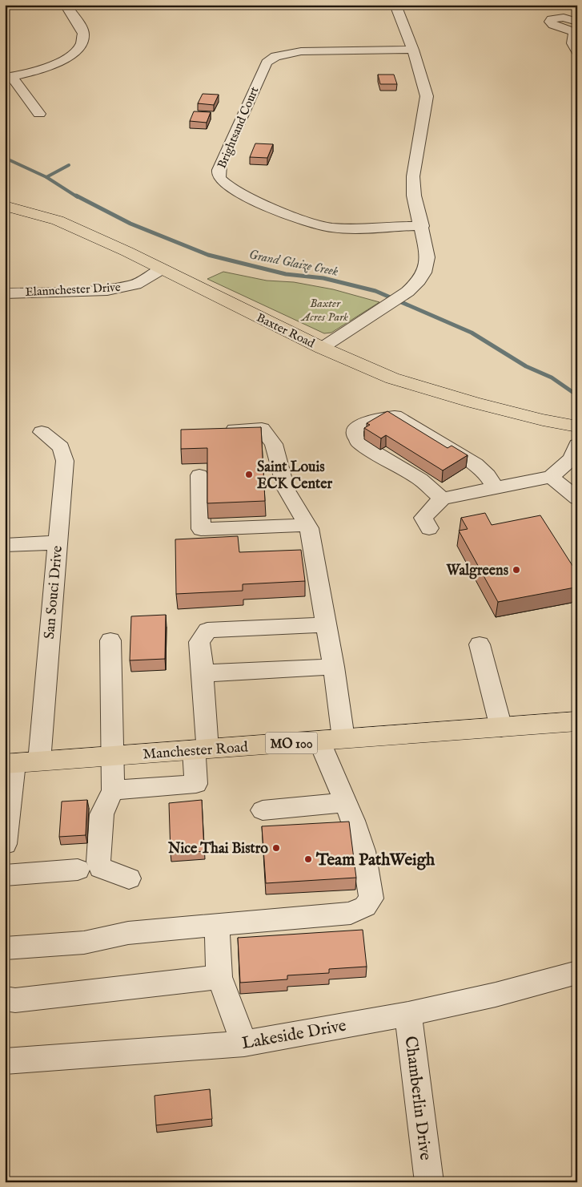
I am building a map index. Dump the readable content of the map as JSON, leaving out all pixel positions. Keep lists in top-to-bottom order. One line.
{"streets":{"main road":["Baxter Road","MO 100","Manchester Road"],"street":["Brightsand Court","Elannchester Drive","San Souci Drive","Lakeside Drive","Chamberlin Drive"]},"crossings":[["Elannchester Drive","Baxter Road"],["San Souci Drive","Manchester Road"],["Lakeside Drive","Chamberlin Drive"]],"water":["Grand Glaize Creek"],"parks":["Baxter Acres Park"],"places":["Saint Louis ECK Center","Walgreens","Nice Thai Bistro","Team PathWeigh"]}
